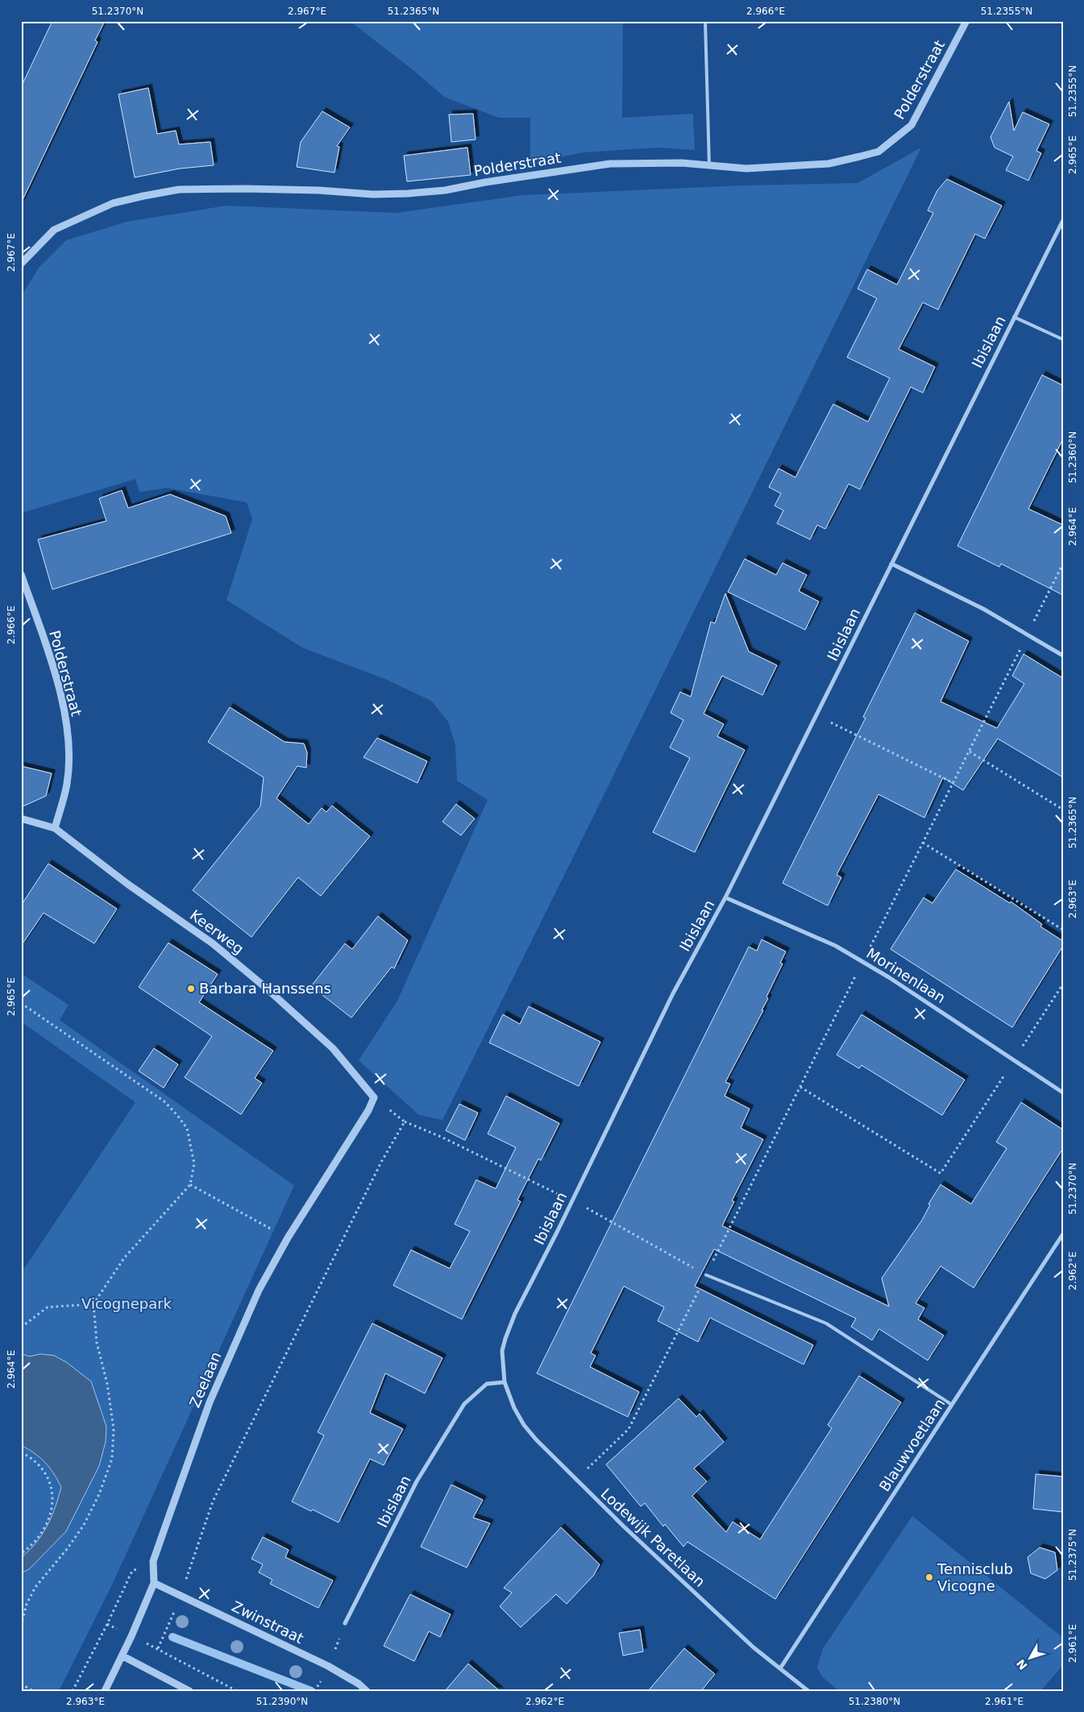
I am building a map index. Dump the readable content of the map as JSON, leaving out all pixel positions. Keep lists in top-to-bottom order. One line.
{"streets":{"street":["Polderstraat","Ibislaan","Keerweg","Morinenlaan","Zeelaan","Blauwvoetlaan","Lodewijk Paretlaan","Zwinstraat"]},"crossings":[["Polderstraat","Keerweg"],["Ibislaan","Morinenlaan"],["Ibislaan","Lodewijk Paretlaan"],["Keerweg","Zeelaan"],["Zeelaan","Zwinstraat"],["Blauwvoetlaan","Lodewijk Paretlaan"]],"parks":["Vicognepark"],"places":["Barbara Hanssens","Tennisclub Vicogne"],"north":"bottom left","coordinates":["51.2370°N","2.967°E","51.2365°N","2.966°E","51.2355°N","2.965°E","51.2360°N","2.964°E","2.963°E","2.962°E","51.2375°N","2.961°E","51.2390°N","51.2380°N"]}
